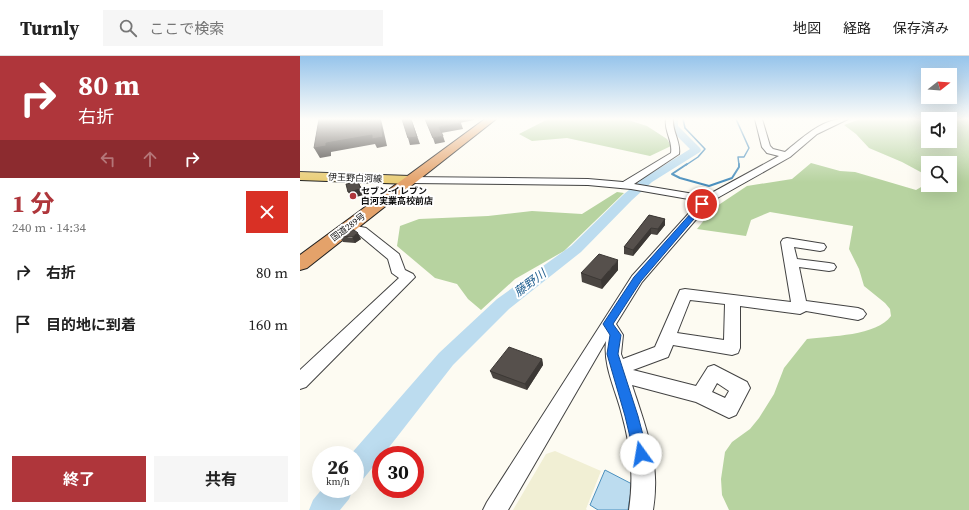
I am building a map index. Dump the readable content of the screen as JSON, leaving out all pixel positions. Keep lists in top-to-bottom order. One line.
{"streets":{"highway":["国道289号"],"main road":["伊王野白河線"]},"crossings":[["伊王野白河線","国道289号"]],"water":["藤野川"],"places":["セブン-イレブン 白河実業高校前店"],"north":"right","page":{"header":"Turnly","search":"ここで検索","nav":["地図","経路","保存済み"],"turn":["80 m","右折"],"heading":["1 分","240 m · 14:34"],"list":[{"name":"右折","value":"80 m"},{"name":"目的地に到着","value":"160 m"}],"speed":"26 km/h","limit":"30","buttons":["終了","共有"]}}
